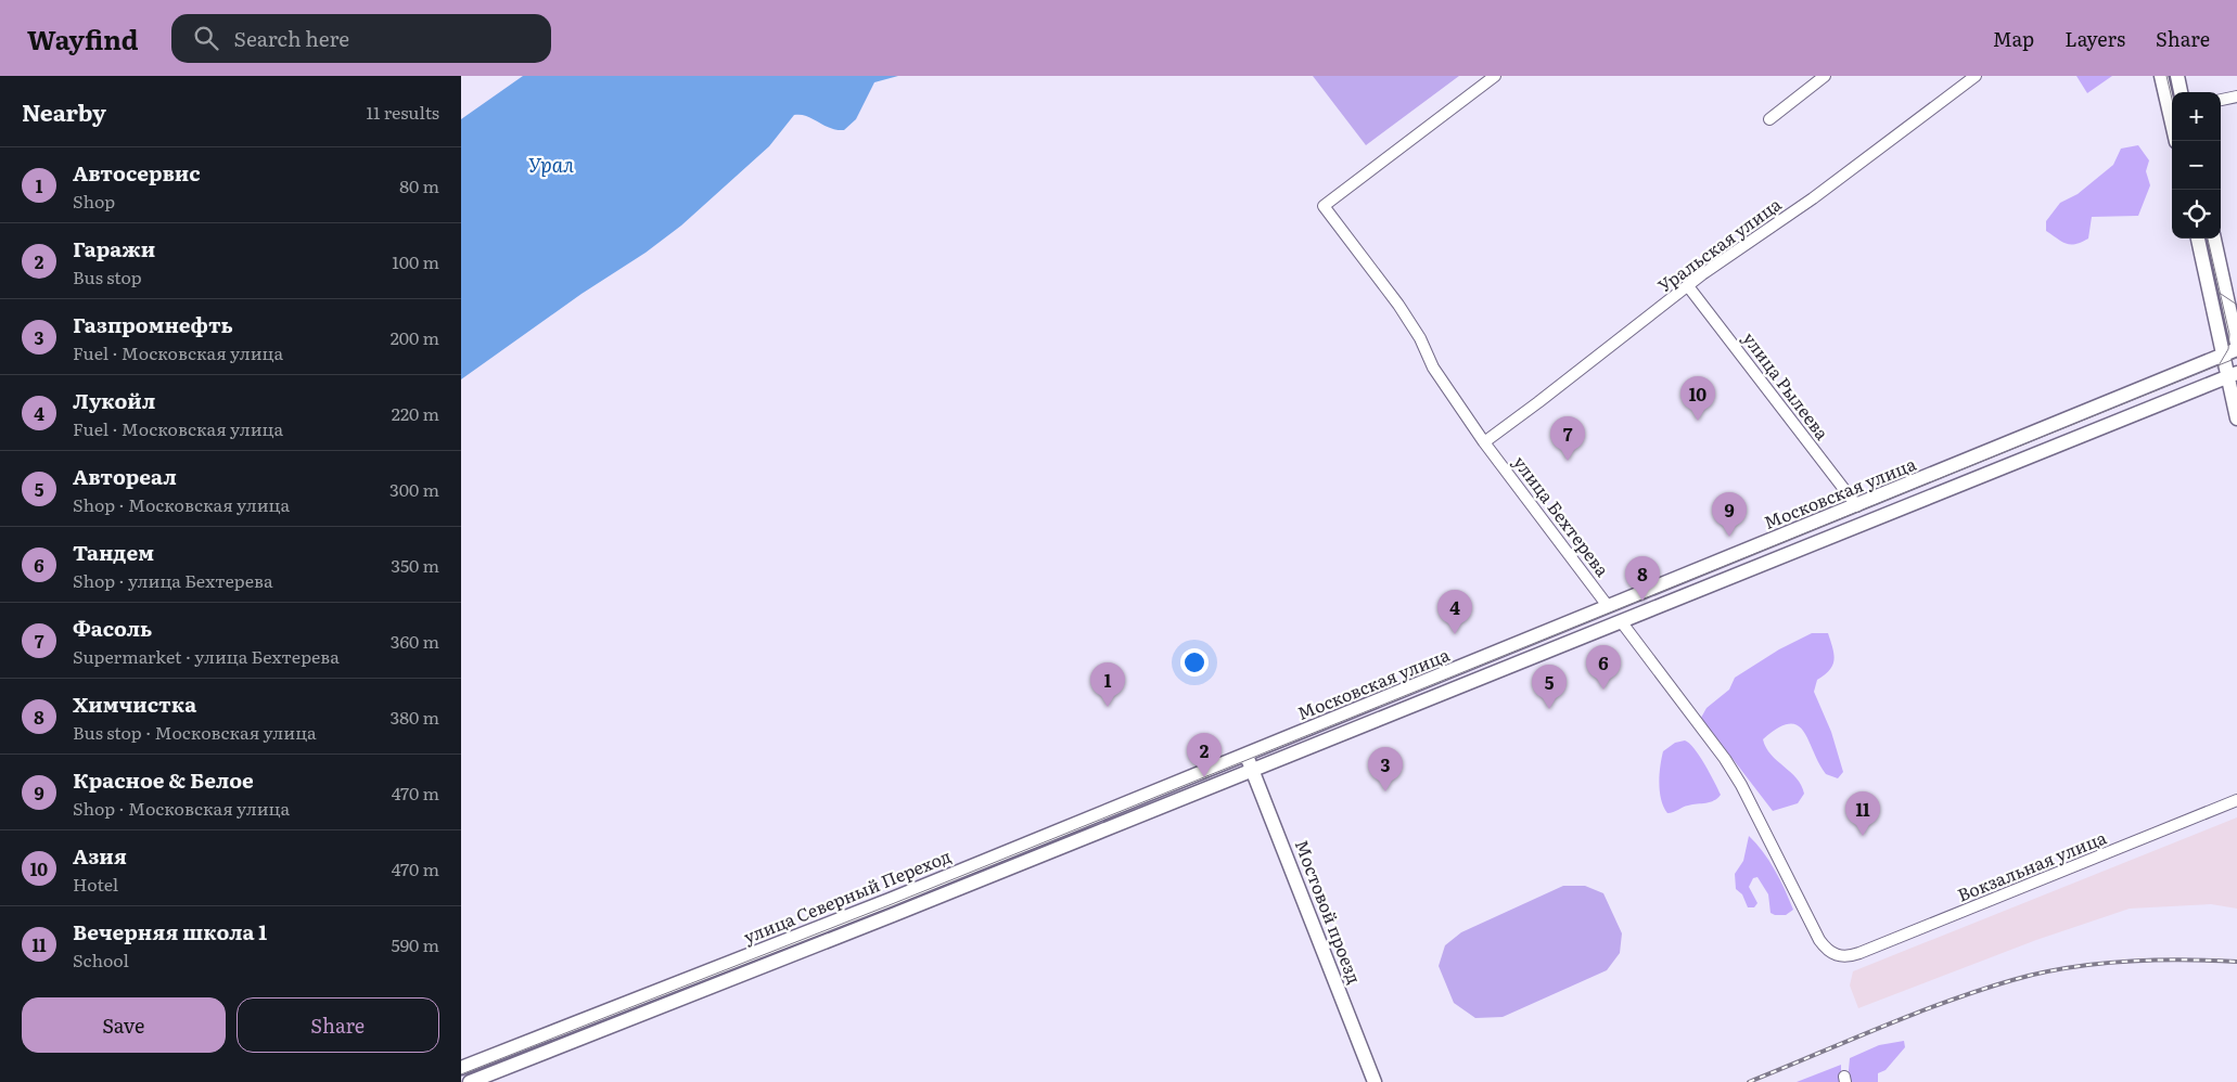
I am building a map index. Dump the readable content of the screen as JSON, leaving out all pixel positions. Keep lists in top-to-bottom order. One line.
{"streets":{"main road":["Московская улица","улица Бехтерева","улица Северный Переход","Мостовой проезд"],"street":["Уральская улица","улица Рылеева","Вокзальная улица"]},"crossings":[["Уральская улица","улица Рылеева"],["Уральская улица","улица Бехтерева"],["улица Рылеева","Московская улица"],["Московская улица","улица Бехтерева"],["Московская улица","улица Северный Переход"],["Московская улица","Мостовой проезд"],["улица Бехтерева","Вокзальная улица"],["улица Северный Переход","Мостовой проезд"]],"water":["Урал"],"page":{"header":"Wayfind","search":"Search here","nav":["Map","Layers","Share"],"heading":["Nearby","11 results"],"map_buttons":["+","−"],"list":[{"mark":"1","name":"Автосервис","note":"Shop","value":"80 m"},{"mark":"2","name":"Гаражи","note":"Bus stop","value":"100 m"},{"mark":"3","name":"Газпромнефть","note":"Fuel · Московская улица","value":"200 m"},{"mark":"4","name":"Лукойл","note":"Fuel · Московская улица","value":"220 m"},{"mark":"5","name":"Автореал","note":"Shop · Московская улица","value":"300 m"},{"mark":"6","name":"Тандем","note":"Shop · улица Бехтерева","value":"350 m"},{"mark":"7","name":"Фасоль","note":"Supermarket · улица Бехтерева","value":"360 m"},{"mark":"8","name":"Химчистка","note":"Bus stop · Московская улица","value":"380 m"},{"mark":"9","name":"Красное & Белое","note":"Shop · Московская улица","value":"470 m"},{"mark":"10","name":"Азия","note":"Hotel","value":"470 m"},{"mark":"11","name":"Вечерняя школа 1","note":"School","value":"590 m"}],"pins":["10","7","9","8","4","6","1","5","2","3","11"],"buttons":["Save","Share"]}}
